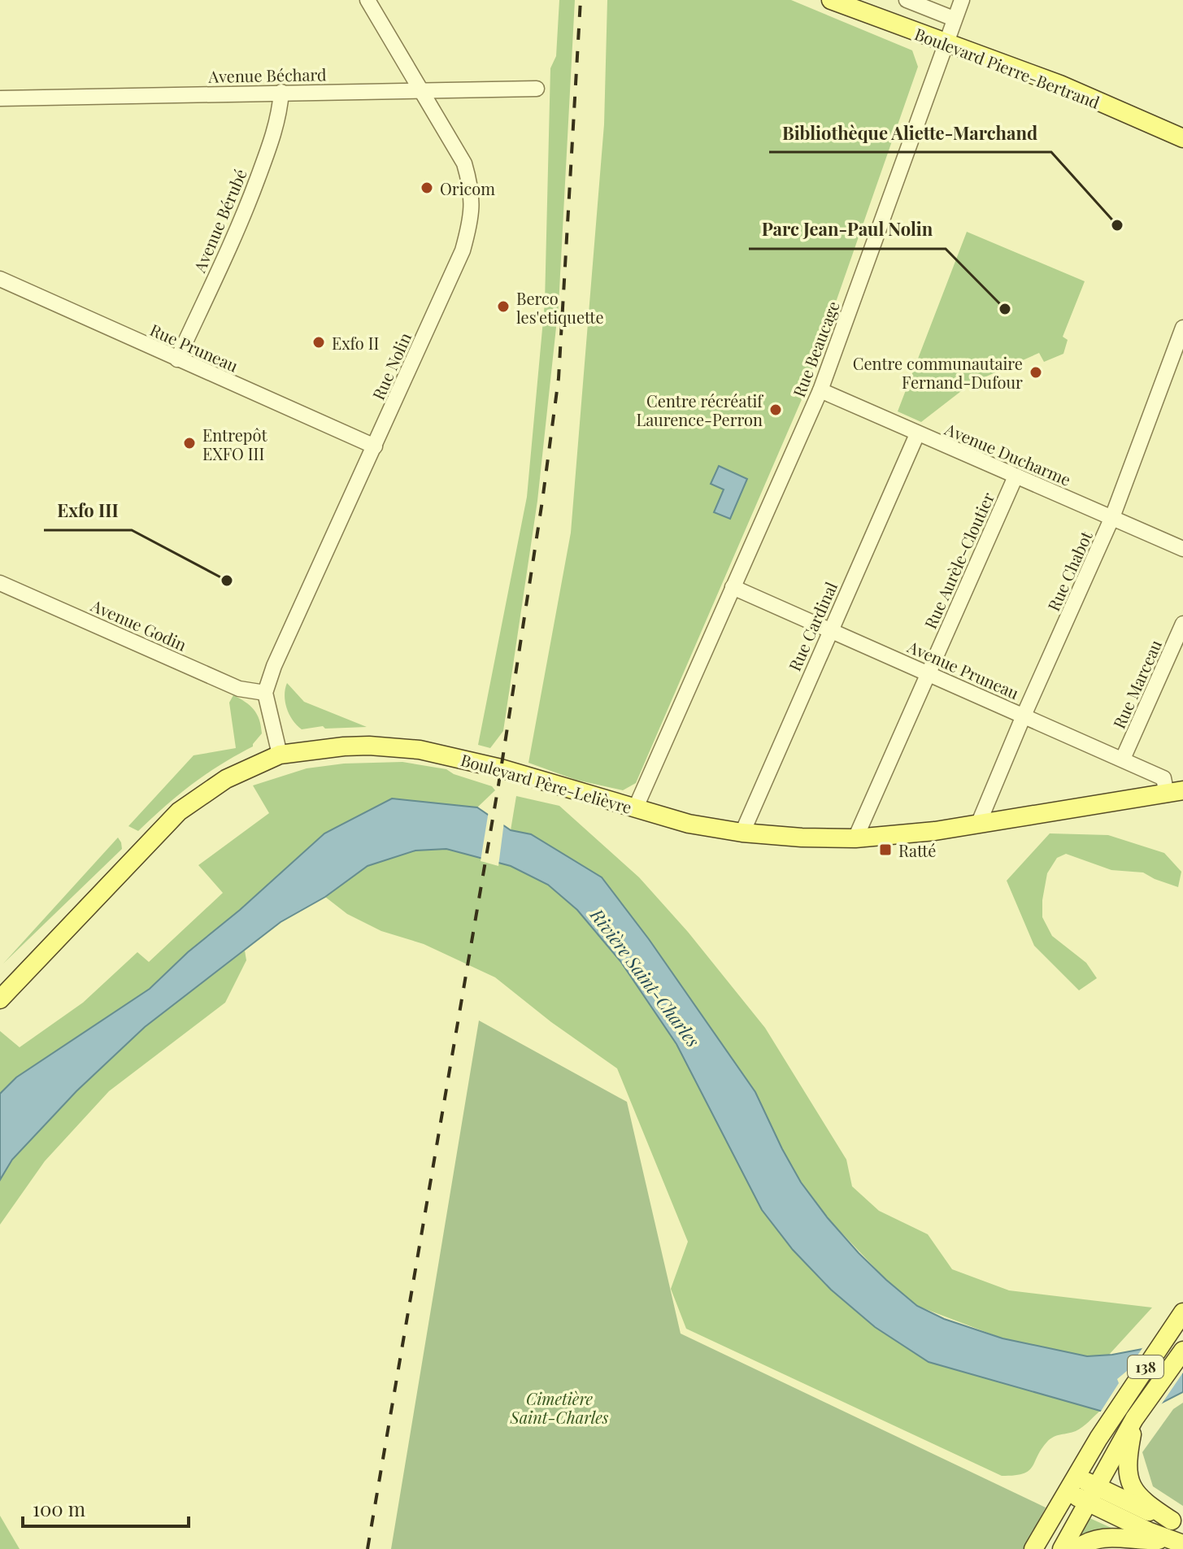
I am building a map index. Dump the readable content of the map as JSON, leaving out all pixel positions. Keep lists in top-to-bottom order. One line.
{"streets":{"main road":["Boulevard Pierre-Bertrand","Boulevard Père-Lelièvre","138"],"street":["Avenue Béchard","Avenue Bérubé","Rue Pruneau","Rue Beaucage","Rue Nolin","Avenue Ducharme","Rue Aurèle-Cloutier","Rue Chabot","Avenue Godin","Rue Cardinal","Avenue Pruneau","Rue Marceau"]},"crossings":[["Boulevard Pierre-Bertrand","Rue Beaucage"],["Avenue Béchard","Avenue Bérubé"],["Avenue Béchard","Rue Nolin"],["Avenue Bérubé","Rue Pruneau"],["Rue Pruneau","Rue Nolin"],["Rue Beaucage","Avenue Ducharme"],["Rue Beaucage","Avenue Pruneau"],["Rue Beaucage","Boulevard Père-Lelièvre"],["Rue Nolin","Avenue Godin"],["Avenue Ducharme","Rue Aurèle-Cloutier"],["Avenue Ducharme","Rue Chabot"],["Avenue Ducharme","Rue Cardinal"],["Rue Aurèle-Cloutier","Avenue Pruneau"],["Rue Aurèle-Cloutier","Boulevard Père-Lelièvre"],["Rue Chabot","Avenue Pruneau"],["Rue Chabot","Boulevard Père-Lelièvre"],["Rue Cardinal","Avenue Pruneau"],["Rue Cardinal","Boulevard Père-Lelièvre"],["Avenue Pruneau","Rue Marceau"],["Avenue Pruneau","Boulevard Père-Lelièvre"]],"water":["Rivière Saint-Charles"],"parks":["Cimetière Saint-Charles"],"places":{"other":["Oricom","Bibliothèque Aliette-Marchand","Berco les'etiquette","Parc Jean-Paul Nolin","Exfo II","Centre communautaire Fernand-Dufour","Centre récréatif Laurence-Perron","Entrepôt EXFO III","Exfo III"],"transit":["Ratté"]},"scale_bar":"100 m"}
